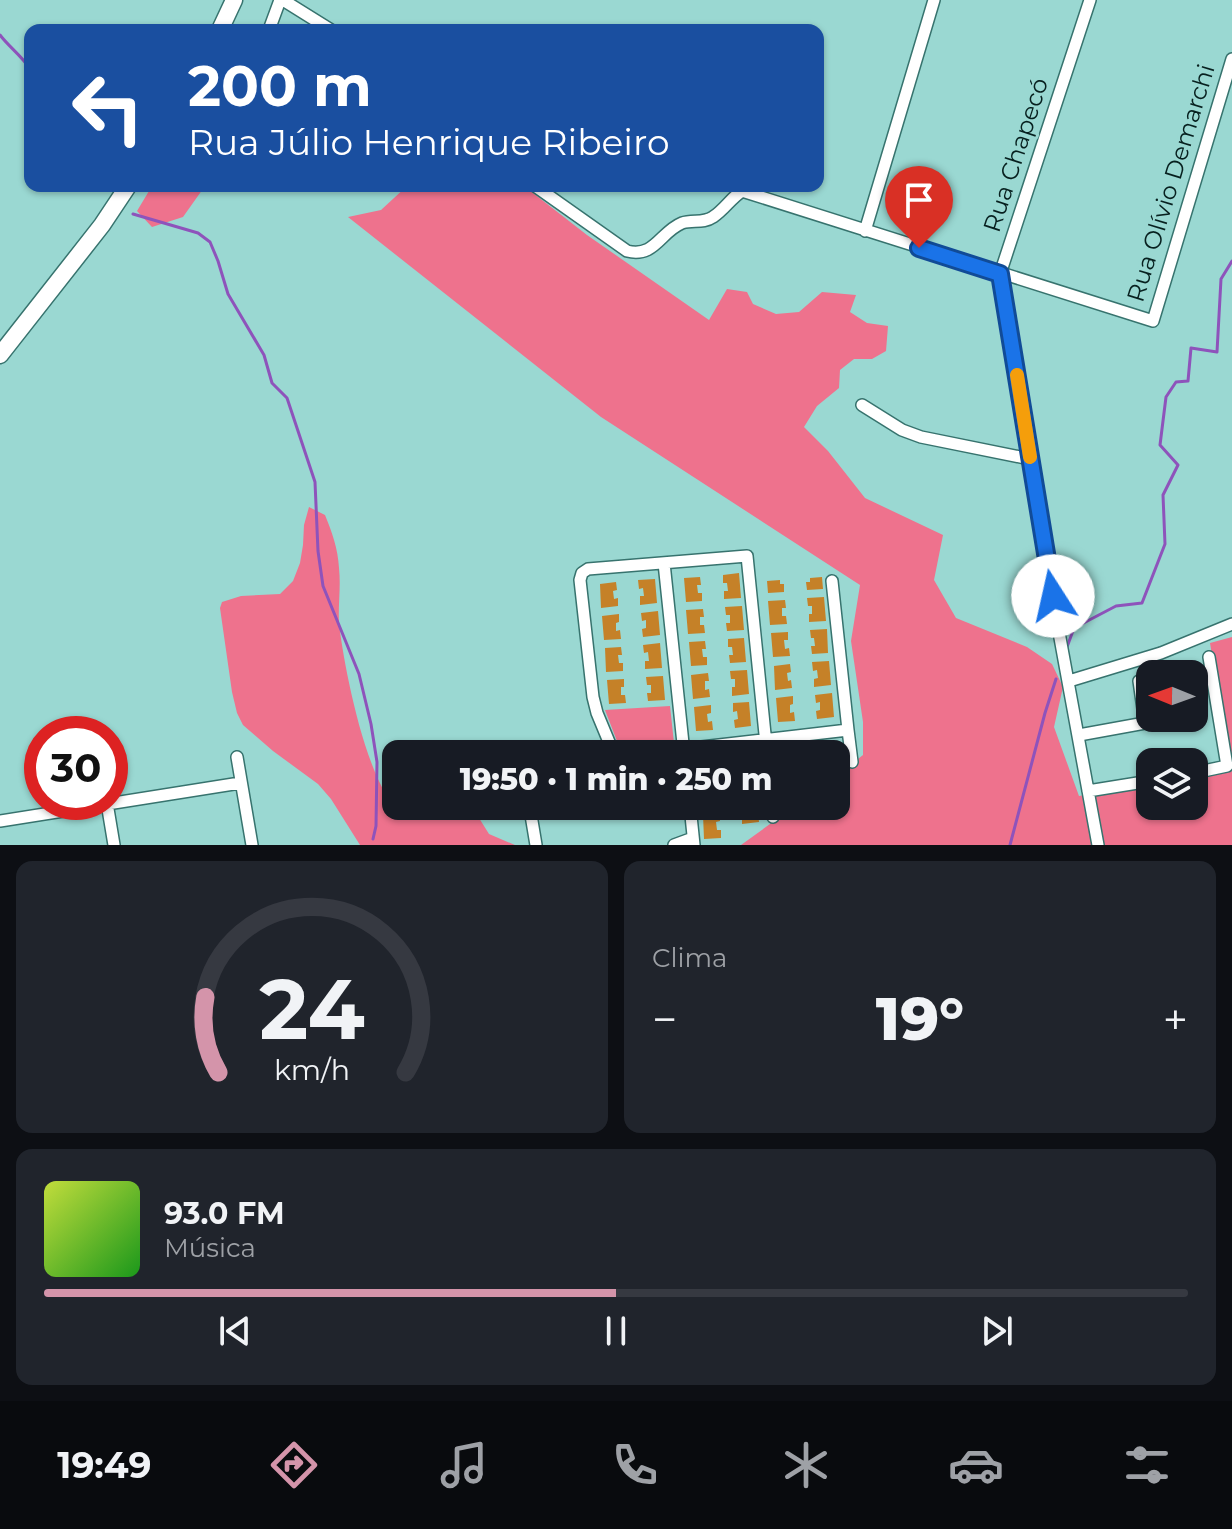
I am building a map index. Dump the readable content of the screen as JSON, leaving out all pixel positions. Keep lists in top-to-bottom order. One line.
{"streets":{"street":["Rua Chapecó","Rua Olívio Demarchi"]},"crossings":[["Rua Chapecó","Rua Olívio Demarchi"]],"north":"left","page":{"turn":["200 m","Rua Júlio Henrique Ribeiro"],"limit":"30","trip":"19:50 · 1 min · 250 m","tile":"Clima","heat":["−","19°","+"],"song":["93.0 FM","Música"],"tabs":"19:49","gauge":["24","km/h"]}}
